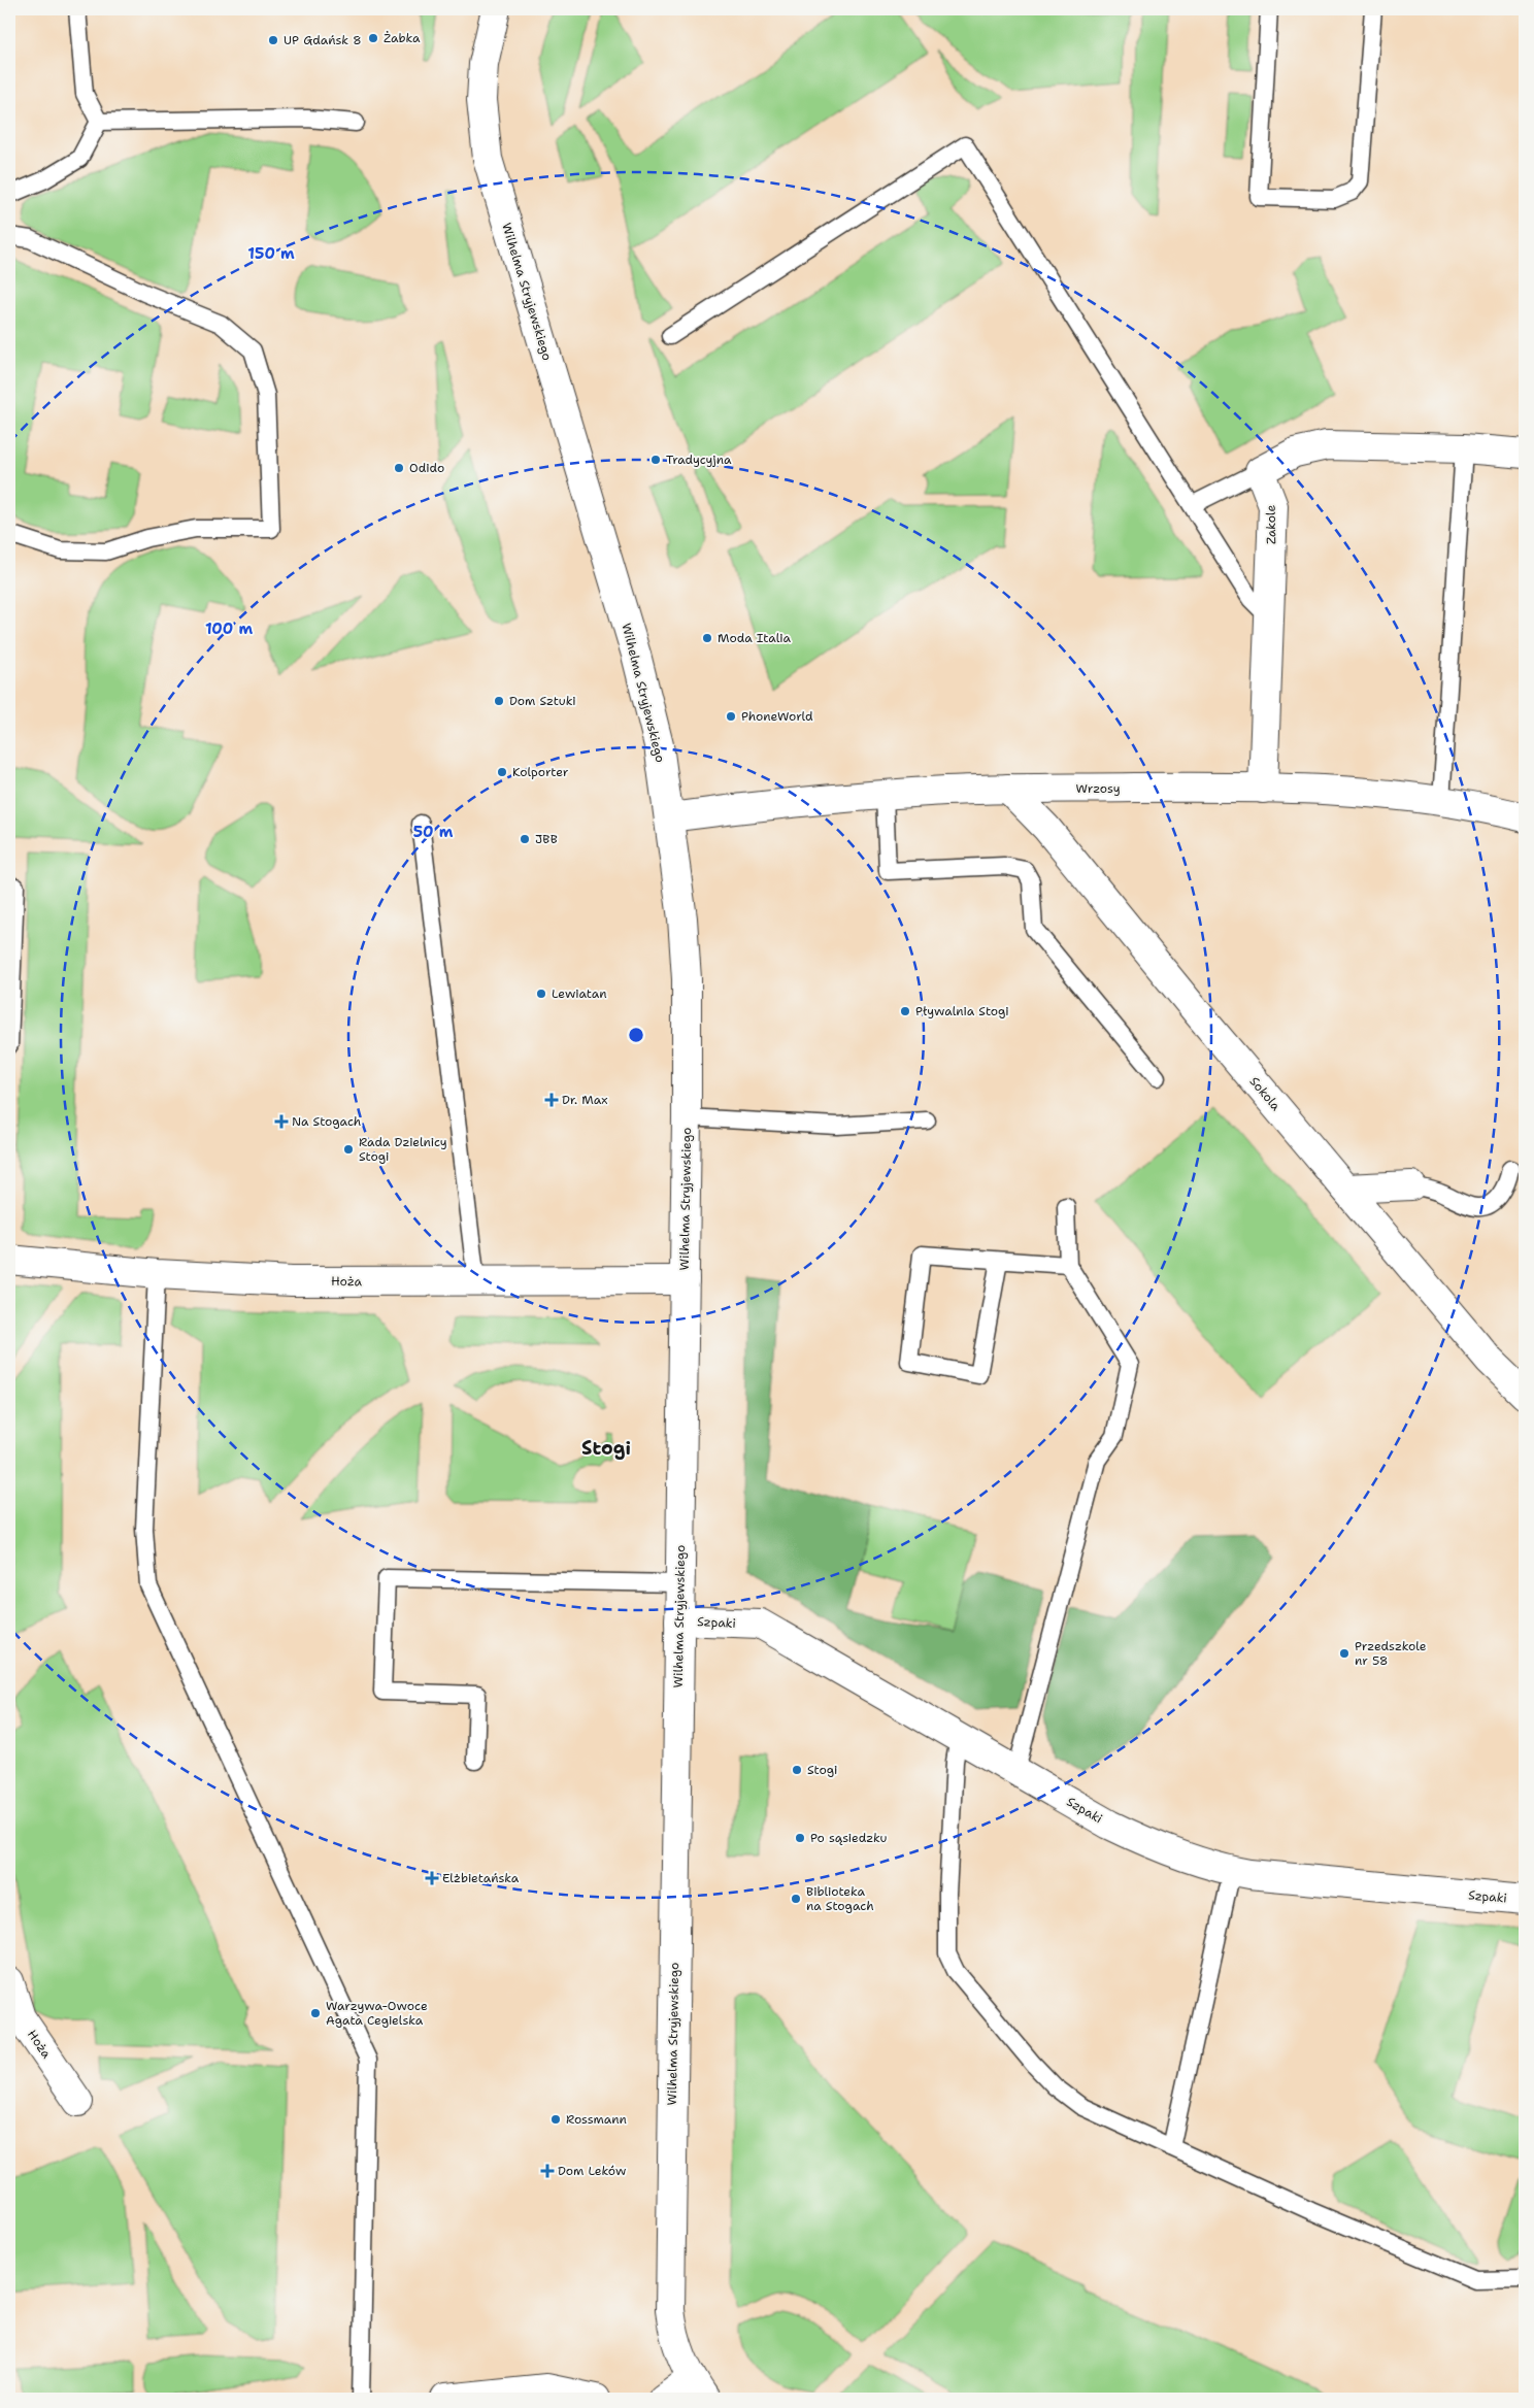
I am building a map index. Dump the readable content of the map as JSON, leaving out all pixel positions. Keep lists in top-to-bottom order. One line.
{"streets":{"street":["Wilhelma Stryjewskiego","Zakole","Wrzosy","Sokola","Hoża","Szpaki"]},"crossings":[["Wilhelma Stryjewskiego","Wrzosy"],["Wilhelma Stryjewskiego","Hoża"],["Wilhelma Stryjewskiego","Szpaki"],["Zakole","Wrzosy"],["Wrzosy","Sokola"]],"districts":["Stogi"],"places":{"other":["Żabka","UP Gdańsk 8","Tradycyjna","Odido","Moda Italia","Dom Sztuki","PhoneWorld","Kolporter","JBB","Lewiatan","Pływalnia Stogi","Rada Dzielnicy Stogi","Przedszkole nr 58","Stogi","Po sąsiedzku","Biblioteka na Stogach","Warzywa-Owoce Agata Cegielska","Rossmann"],"health":["Dr. Max","Na Stogach","Elżbietańska","Dom Leków"]},"rings":["150 m","100 m","50 m"]}
